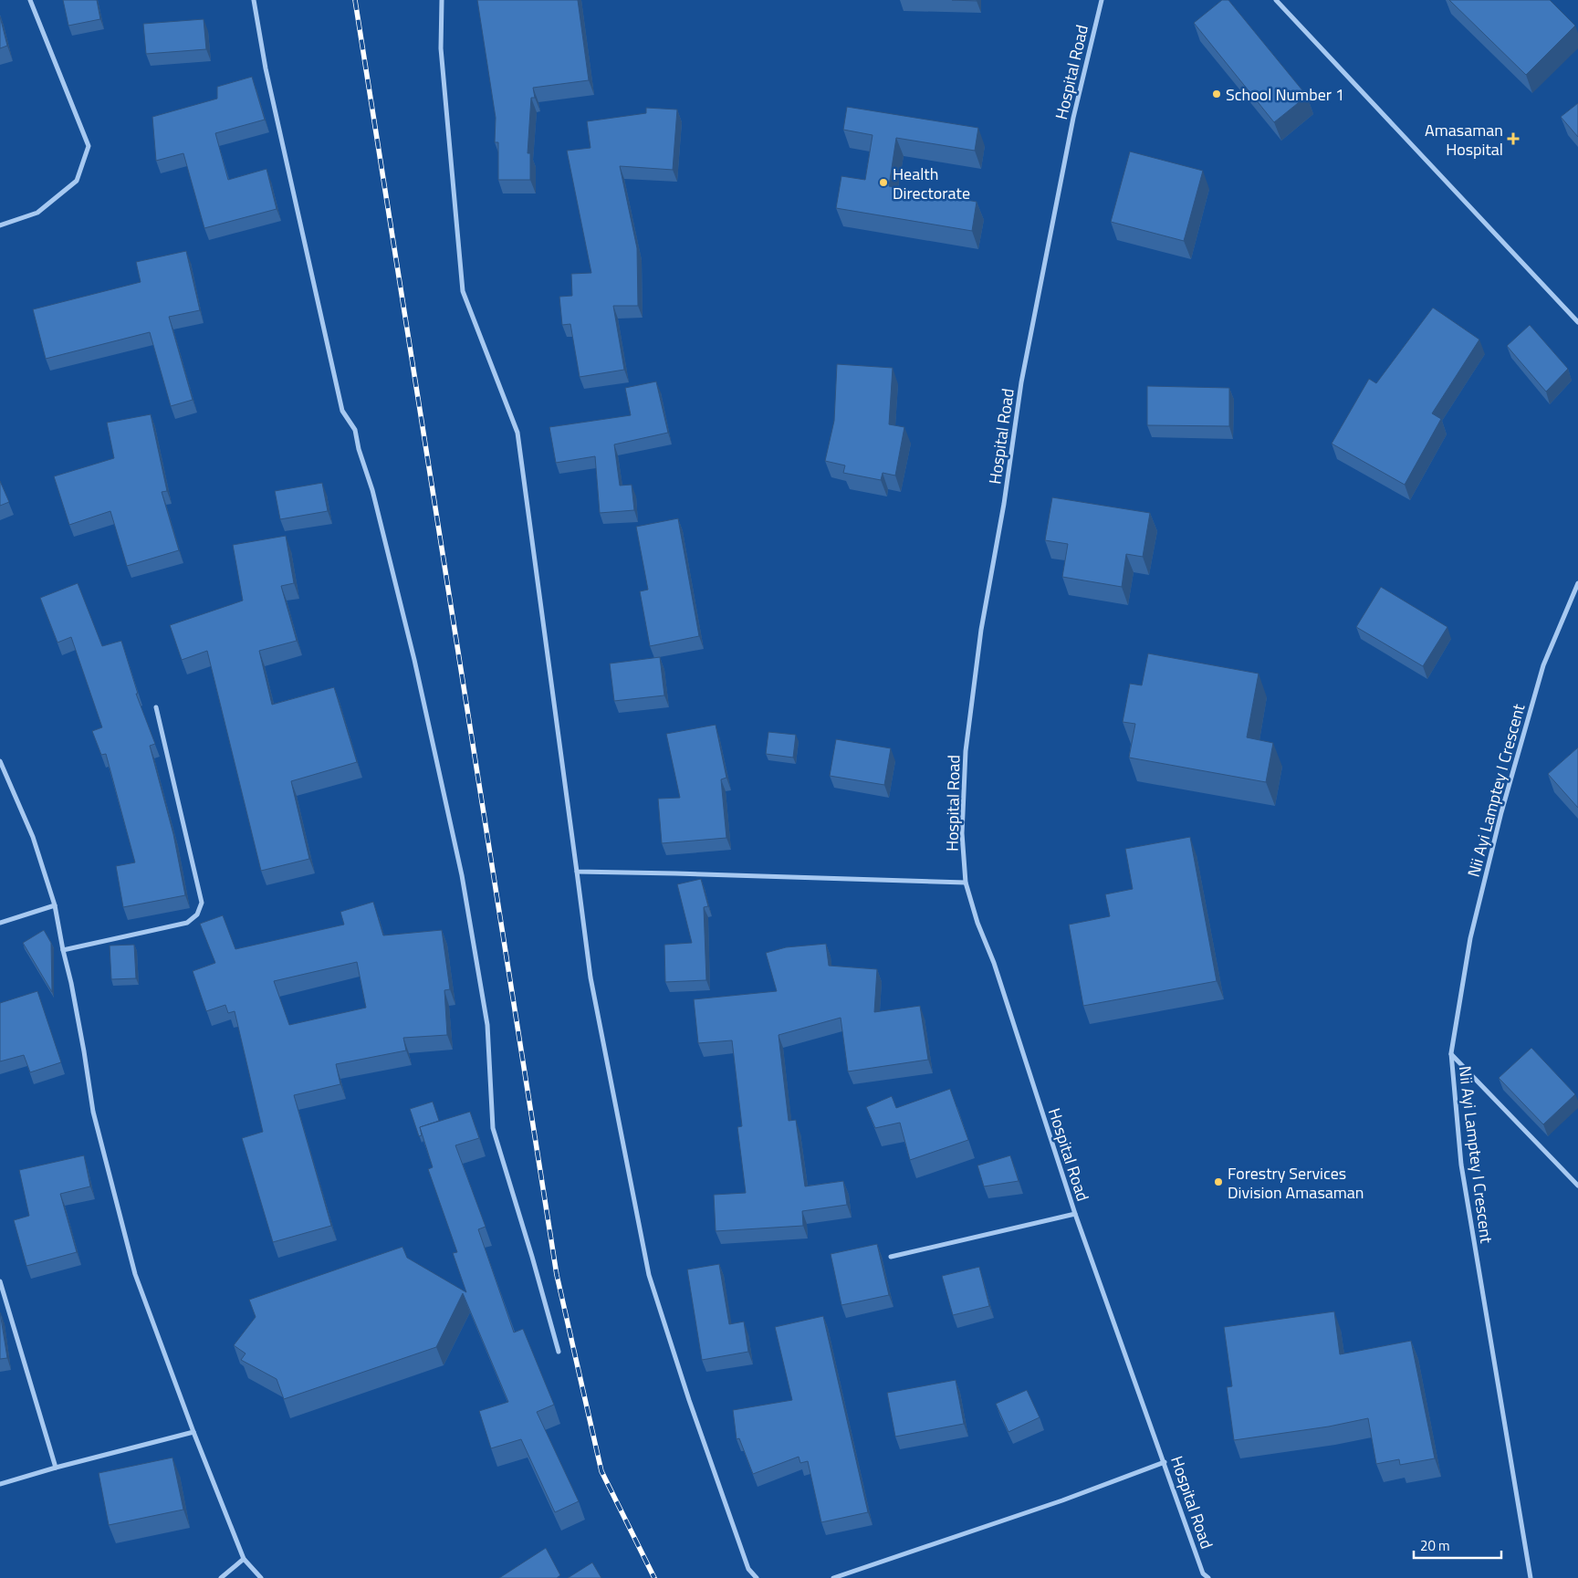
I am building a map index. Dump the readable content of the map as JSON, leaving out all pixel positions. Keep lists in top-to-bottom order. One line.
{"streets":{"street":["Hospital Road","Nii Ayi Lamptey I Crescent"]},"places":{"other":["School Number 1","Health Directorate","Forestry Services Division Amasaman"],"health":["Amasaman Hospital"]},"scale_bar":"20 m"}
